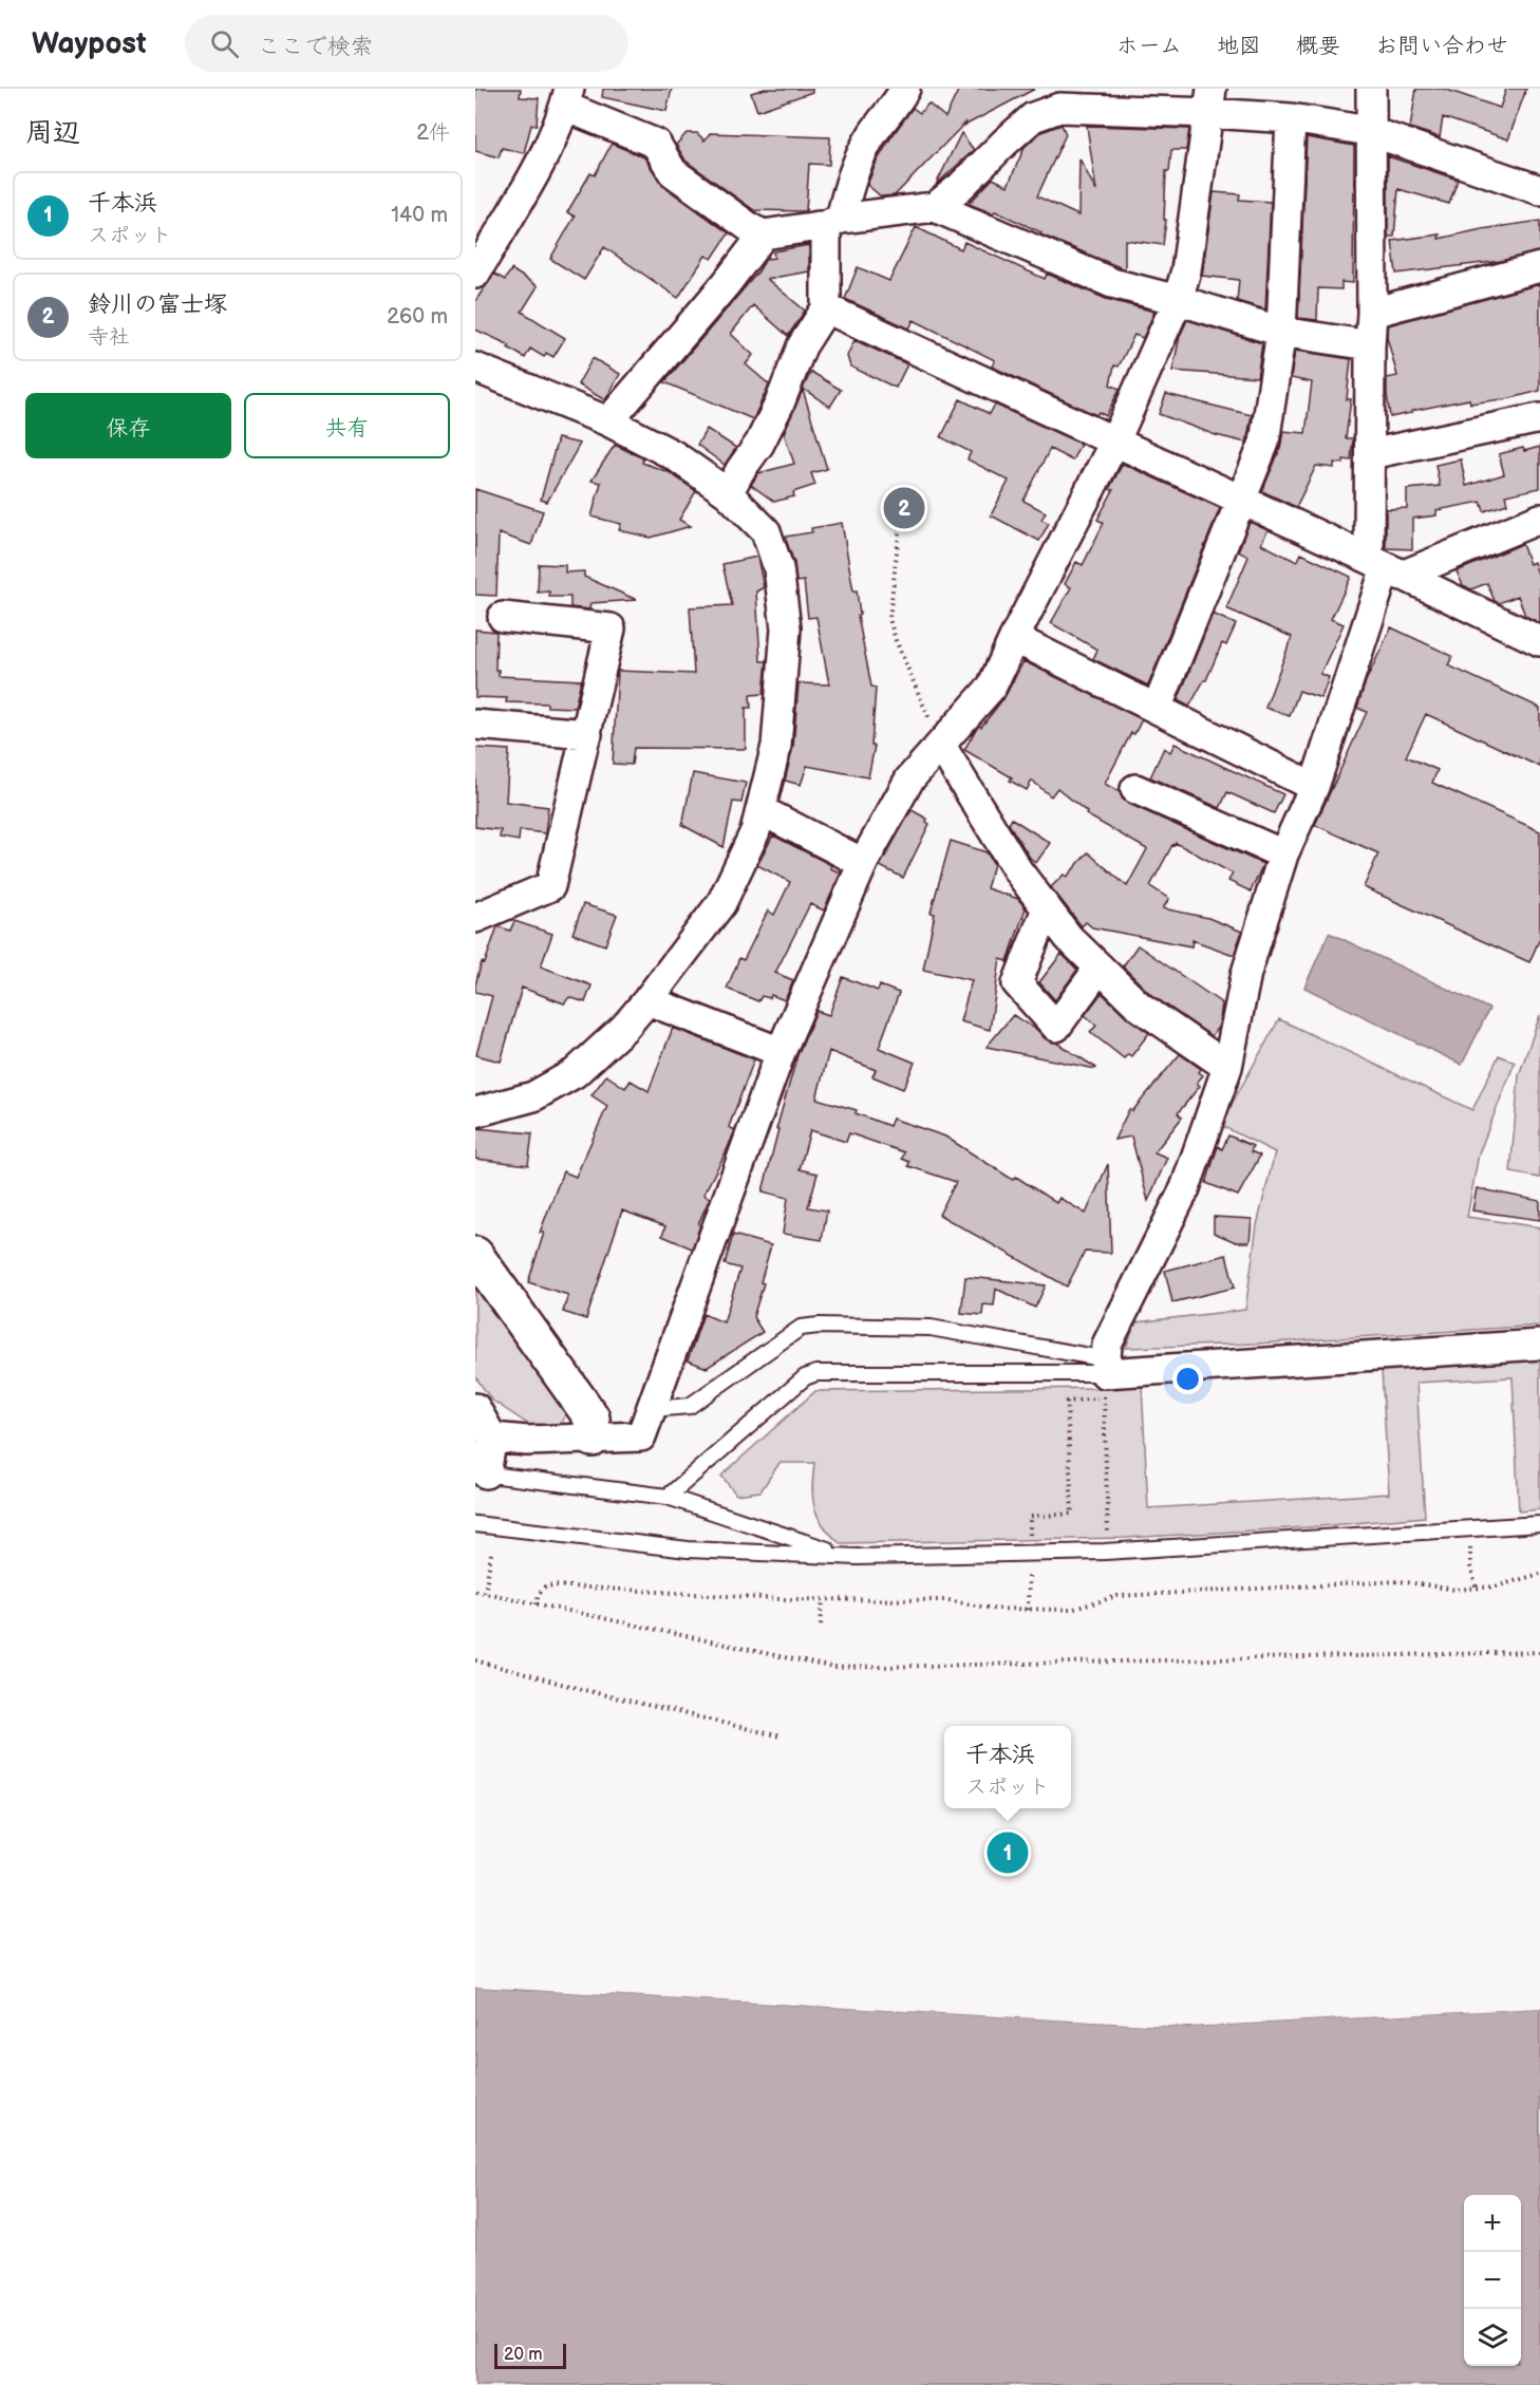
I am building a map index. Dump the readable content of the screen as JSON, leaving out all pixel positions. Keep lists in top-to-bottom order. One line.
{"scale_bar":"20 m","page":{"header":"Waypost","search":"ここで検索","nav":["ホーム","地図","概要","お問い合わせ"],"heading":["周辺","2件"],"list":[{"mark":"1","name":"千本浜","note":"スポット","value":"140 m"},{"mark":"2","name":"鈴川の富士塚","note":"寺社","value":"260 m"}],"buttons":["保存","共有"],"pins":["2","1"],"popup":["千本浜","スポット"],"map_buttons":["+","−"],"scale":"20 m"}}
